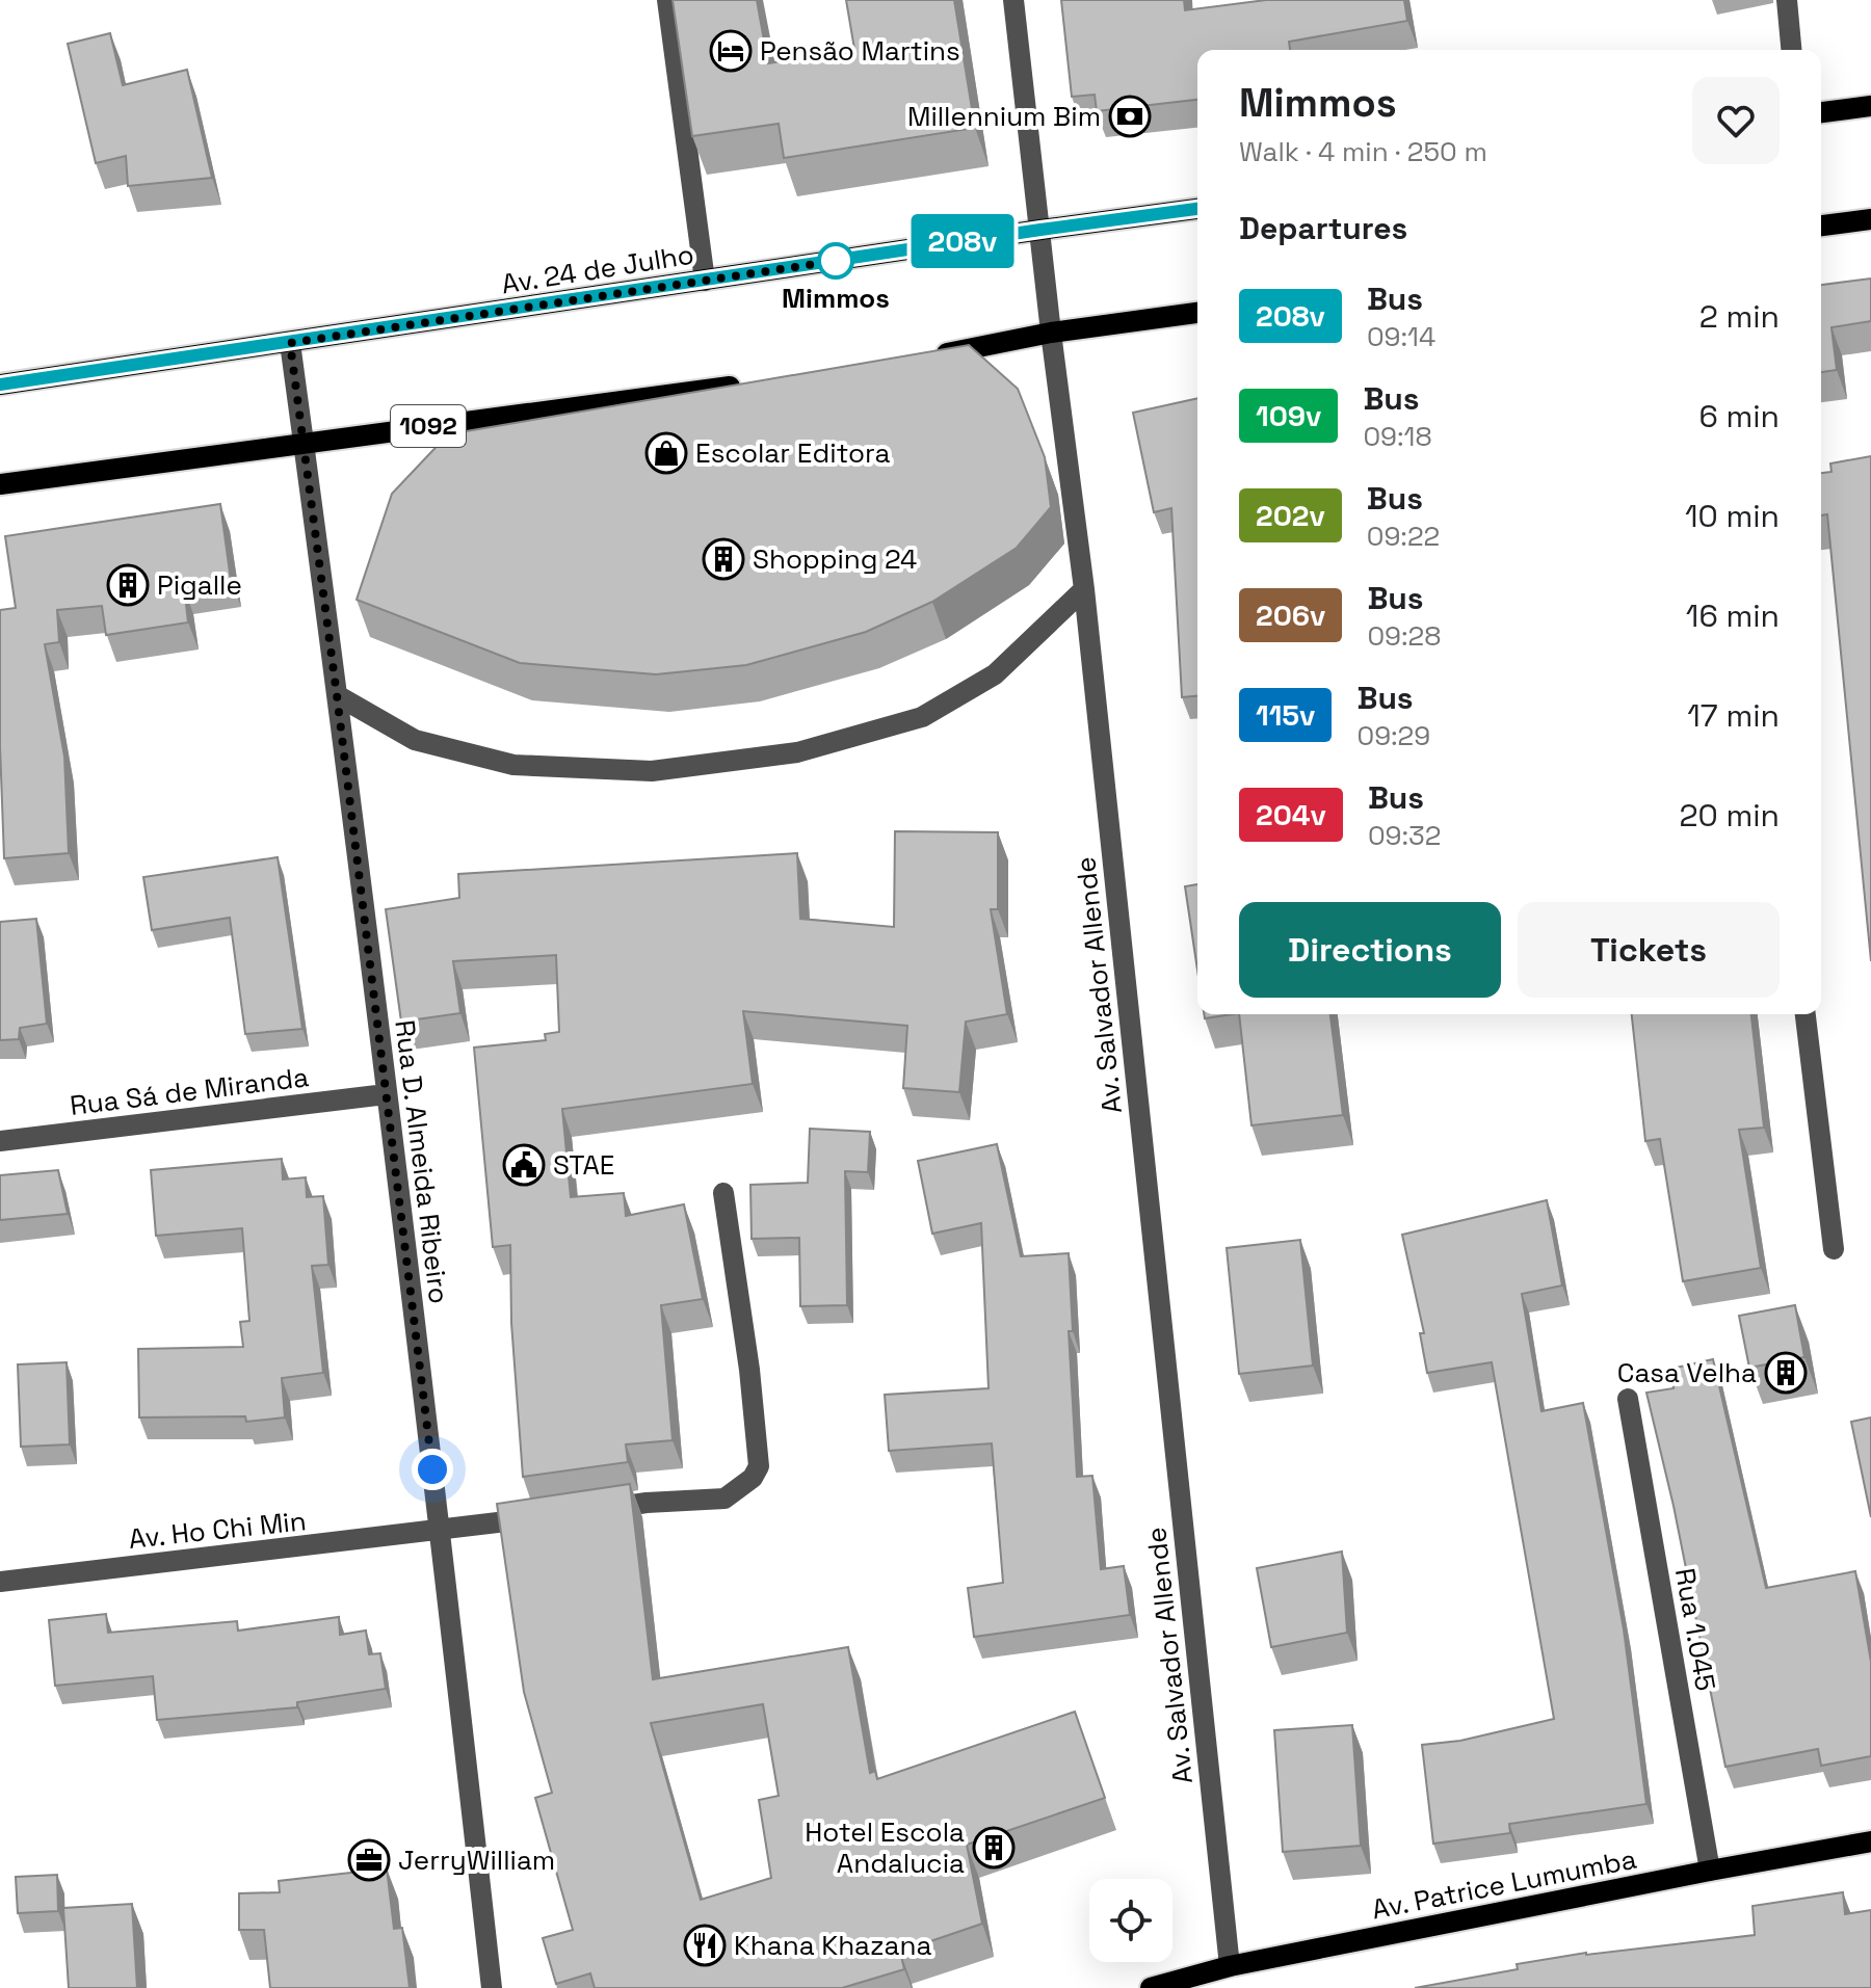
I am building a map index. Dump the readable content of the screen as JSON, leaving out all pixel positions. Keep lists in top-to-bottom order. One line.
{"streets":{"main road":["Av. 24 de Julho","1092","Av. Patrice Lumumba"],"street":["Av. Salvador Allende","Rua Sá de Miranda","Rua D. Almeida Ribeiro","Av. Ho Chi Min","Rua 1.045"]},"crossings":[["Av. 24 de Julho","Av. Salvador Allende"],["Av. 24 de Julho","Rua D. Almeida Ribeiro"],["1092","Rua D. Almeida Ribeiro"],["Av. Salvador Allende","Av. Patrice Lumumba"],["Rua Sá de Miranda","Rua D. Almeida Ribeiro"],["Rua D. Almeida Ribeiro","Av. Ho Chi Min"],["Rua 1.045","Av. Patrice Lumumba"]],"places":{"hotel":["Pensão Martins"],"bank":["Millennium Bim"],"other":["Mimmos"],"shop":["Escolar Editora"],"building":["Shopping 24","Pigalle","Casa Velha","Hotel Escola Andalucia"],"public building":["STAE"],"office":["JerryWilliam"],"restaurant":["Khana Khazana"]},"lines":["bus line 208v"],"page":{"on_map":"208v","heading":[["Mimmos","Walk · 4 min · 250 m"],"Departures"],"list":[{"mark":"208v","name":"Bus","note":"09:14","value":"2 min"},{"mark":"109v","name":"Bus","note":"09:18","value":"6 min"},{"mark":"202v","name":"Bus","note":"09:22","value":"10 min"},{"mark":"206v","name":"Bus","note":"09:28","value":"16 min"},{"mark":"115v","name":"Bus","note":"09:29","value":"17 min"},{"mark":"204v","name":"Bus","note":"09:32","value":"20 min"}],"buttons":["Directions","Tickets"]}}
